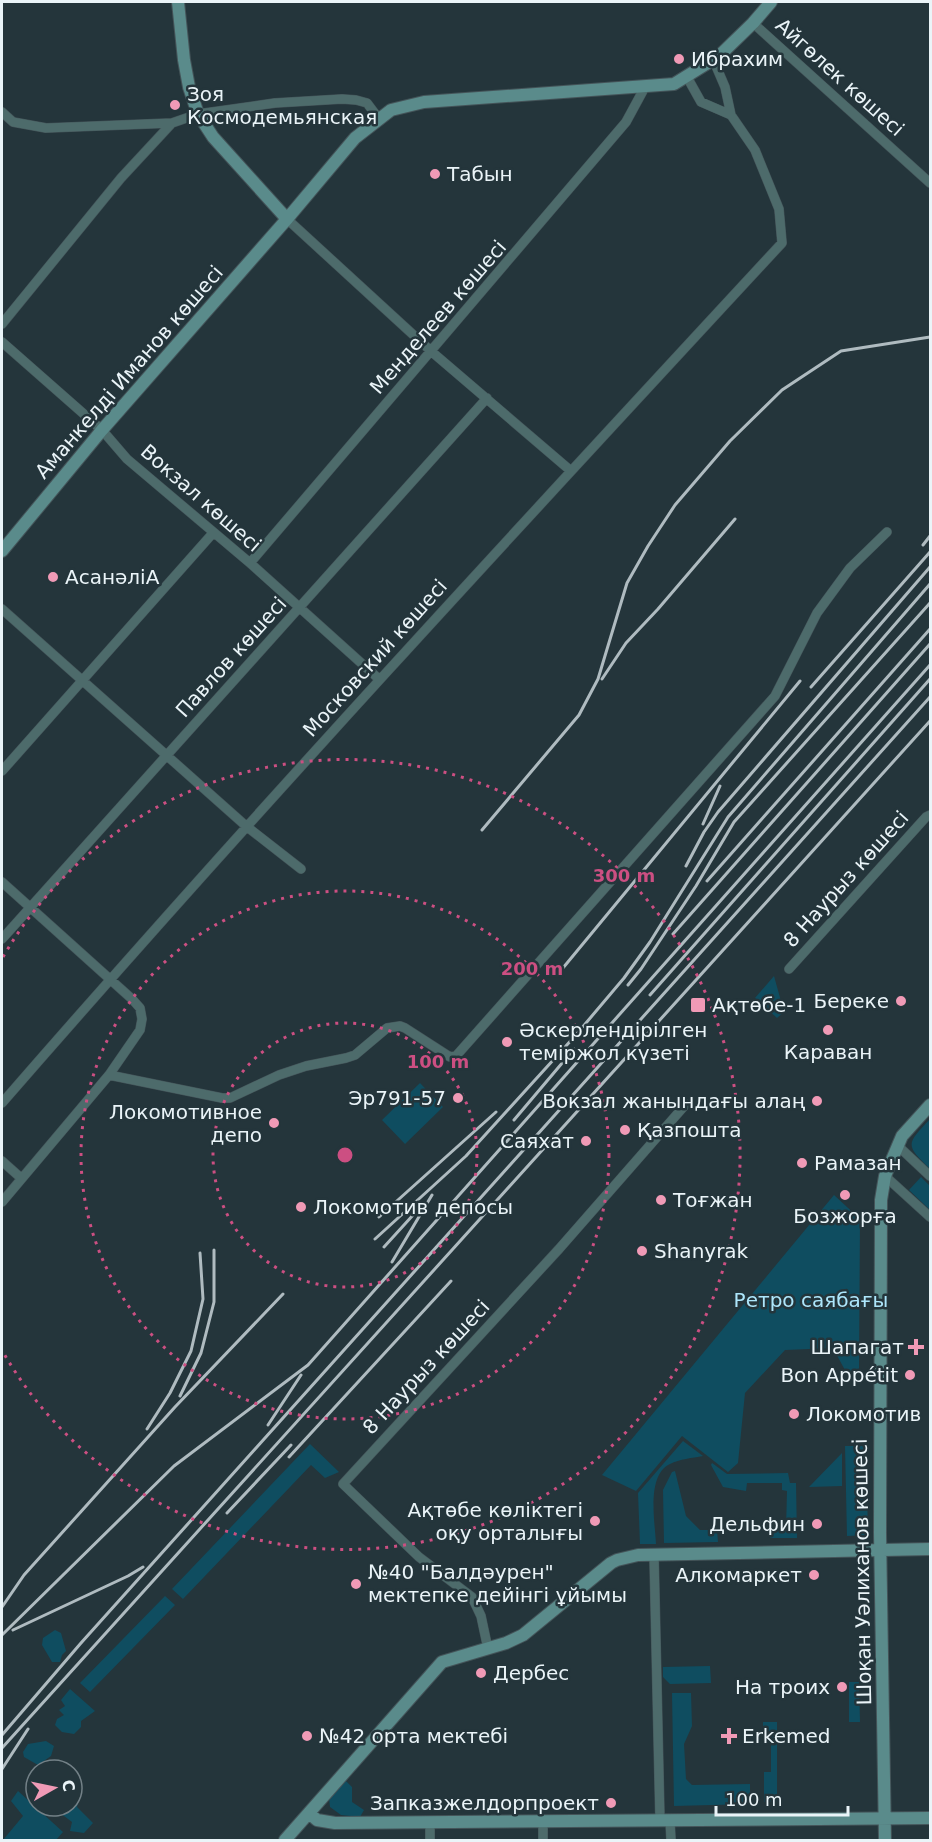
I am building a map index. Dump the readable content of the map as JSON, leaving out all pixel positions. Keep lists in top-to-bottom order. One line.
{"streets":{"street":["Айгөлек көшесі","Менделеев көшесі","Аманкелді Иманов көшесі","Вокзал көшесі","Павлов көшесі","Московский көшесі","8 Наурыз көшесі","Шоқан Уәлиханов көшесі"]},"crossings":[["Айгөлек көшесі","Аманкелді Иманов көшесі"],["Менделеев көшесі","Аманкелді Иманов көшесі"],["Менделеев көшесі","Вокзал көшесі"],["Аманкелді Иманов көшесі","Вокзал көшесі"],["Вокзал көшесі","Павлов көшесі"],["Вокзал көшесі","Московский көшесі"]],"parks":["Ретро саябағы"],"places":{"other":["Ибрахим","Зоя Космодемьянская","Табын","АсанәліА","Береке","Караван","Әскерлендірілген теміржол күзеті","Эр791-57","Вокзал жанындағы алаң","Локомотивное депо","Қазпошта","Саяхат","Рамазан","Бозжорға","Тоғжан","Локомотив депосы","Shanyrak","Bon Appétit","Локомотив","Ақтөбе көліктегі оқу орталығы","Дельфин","Алкомаркет","№40 \"Балдәурен\" мектепке дейінгі ұйымы","Дербес","На троих","№42 орта мектебі","Запказжелдорпроект"],"transit":["Ақтөбе-1"],"health":["Шапагат","Erkemed"]},"scale_bar":"100 m","north":"right","rings":["300 m","200 m","100 m"]}
